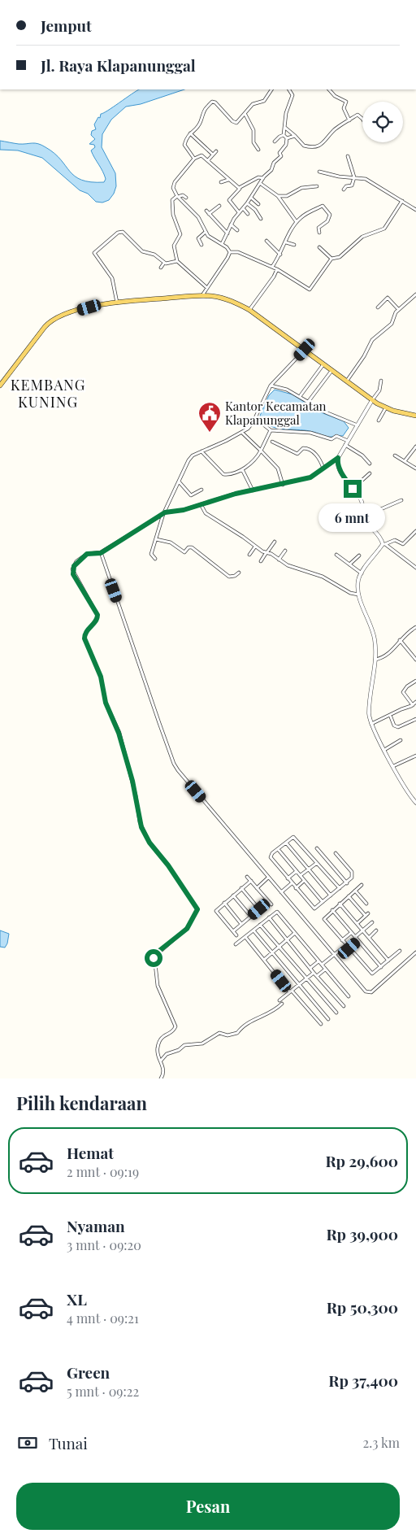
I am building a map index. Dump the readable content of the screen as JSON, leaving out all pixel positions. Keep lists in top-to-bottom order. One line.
{"districts":["KEMBANG KUNING"],"places":{"public building":["Kantor Kecamatan Klapanunggal"]},"page":{"banner":["Jemput","Jl. Raya Klapanunggal"],"bubble":"6 mnt","heading":"Pilih kendaraan","list":[{"name":"Hemat","note":"2 mnt · 09:19","value":"Rp 29,600"},{"name":"Nyaman","note":"3 mnt · 09:20","value":"Rp 39,900"},{"name":"XL","note":"4 mnt · 09:21","value":"Rp 50,300"},{"name":"Green","note":"5 mnt · 09:22","value":"Rp 37,400"}],"pay":["Tunai","2.3 km"],"buttons":"Pesan"}}
